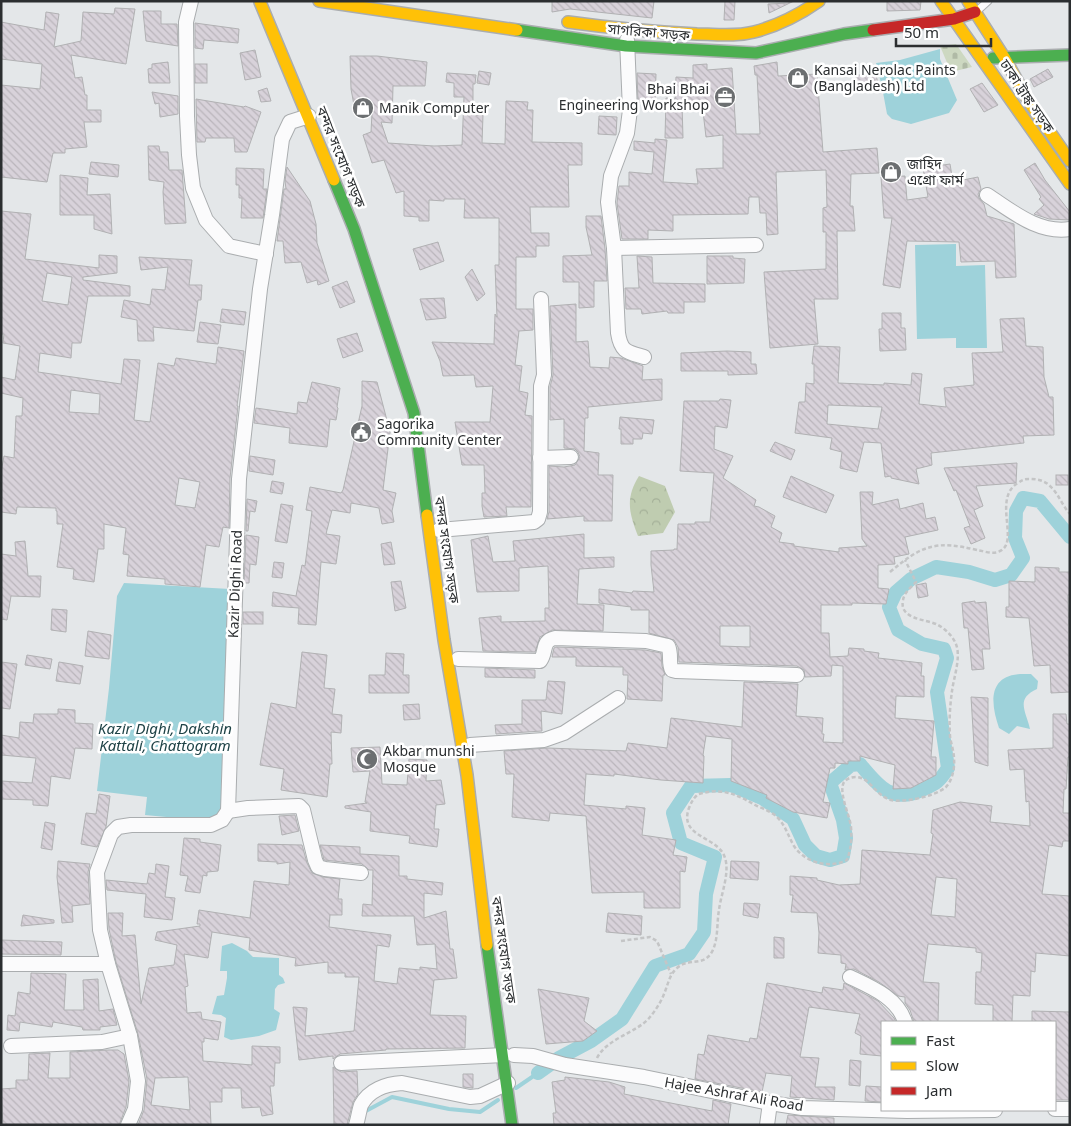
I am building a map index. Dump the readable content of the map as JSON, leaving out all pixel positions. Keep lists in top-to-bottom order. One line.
{"streets":{"main road":["সাগরিকা সড়ক","ঢাকা ট্রাঙ্ক সড়ক","বন্দর সংযোগ সড়ক"],"street":["Kazir Dighi Road","Hajee Ashraf Ali Road"]},"crossings":[["সাগরিকা সড়ক","ঢাকা ট্রাঙ্ক সড়ক"],["বন্দর সংযোগ সড়ক","Kazir Dighi Road"],["বন্দর সংযোগ সড়ক","Hajee Ashraf Ali Road"]],"water":["Kazir Dighi, Dakshin Kattali, Chattogram"],"places":{"shop":["Kansai Nerolac Paints (Bangladesh) Ltd","Manik Computer","জাহিদ এগ্রো ফার্ম"],"office":["Bhai Bhai Engineering Workshop"],"public building":["Sagorika Community Center"],"mosque":["Akbar munshi Mosque"]},"legend":["Fast","Slow","Jam"],"scale_bar":"50 m"}
